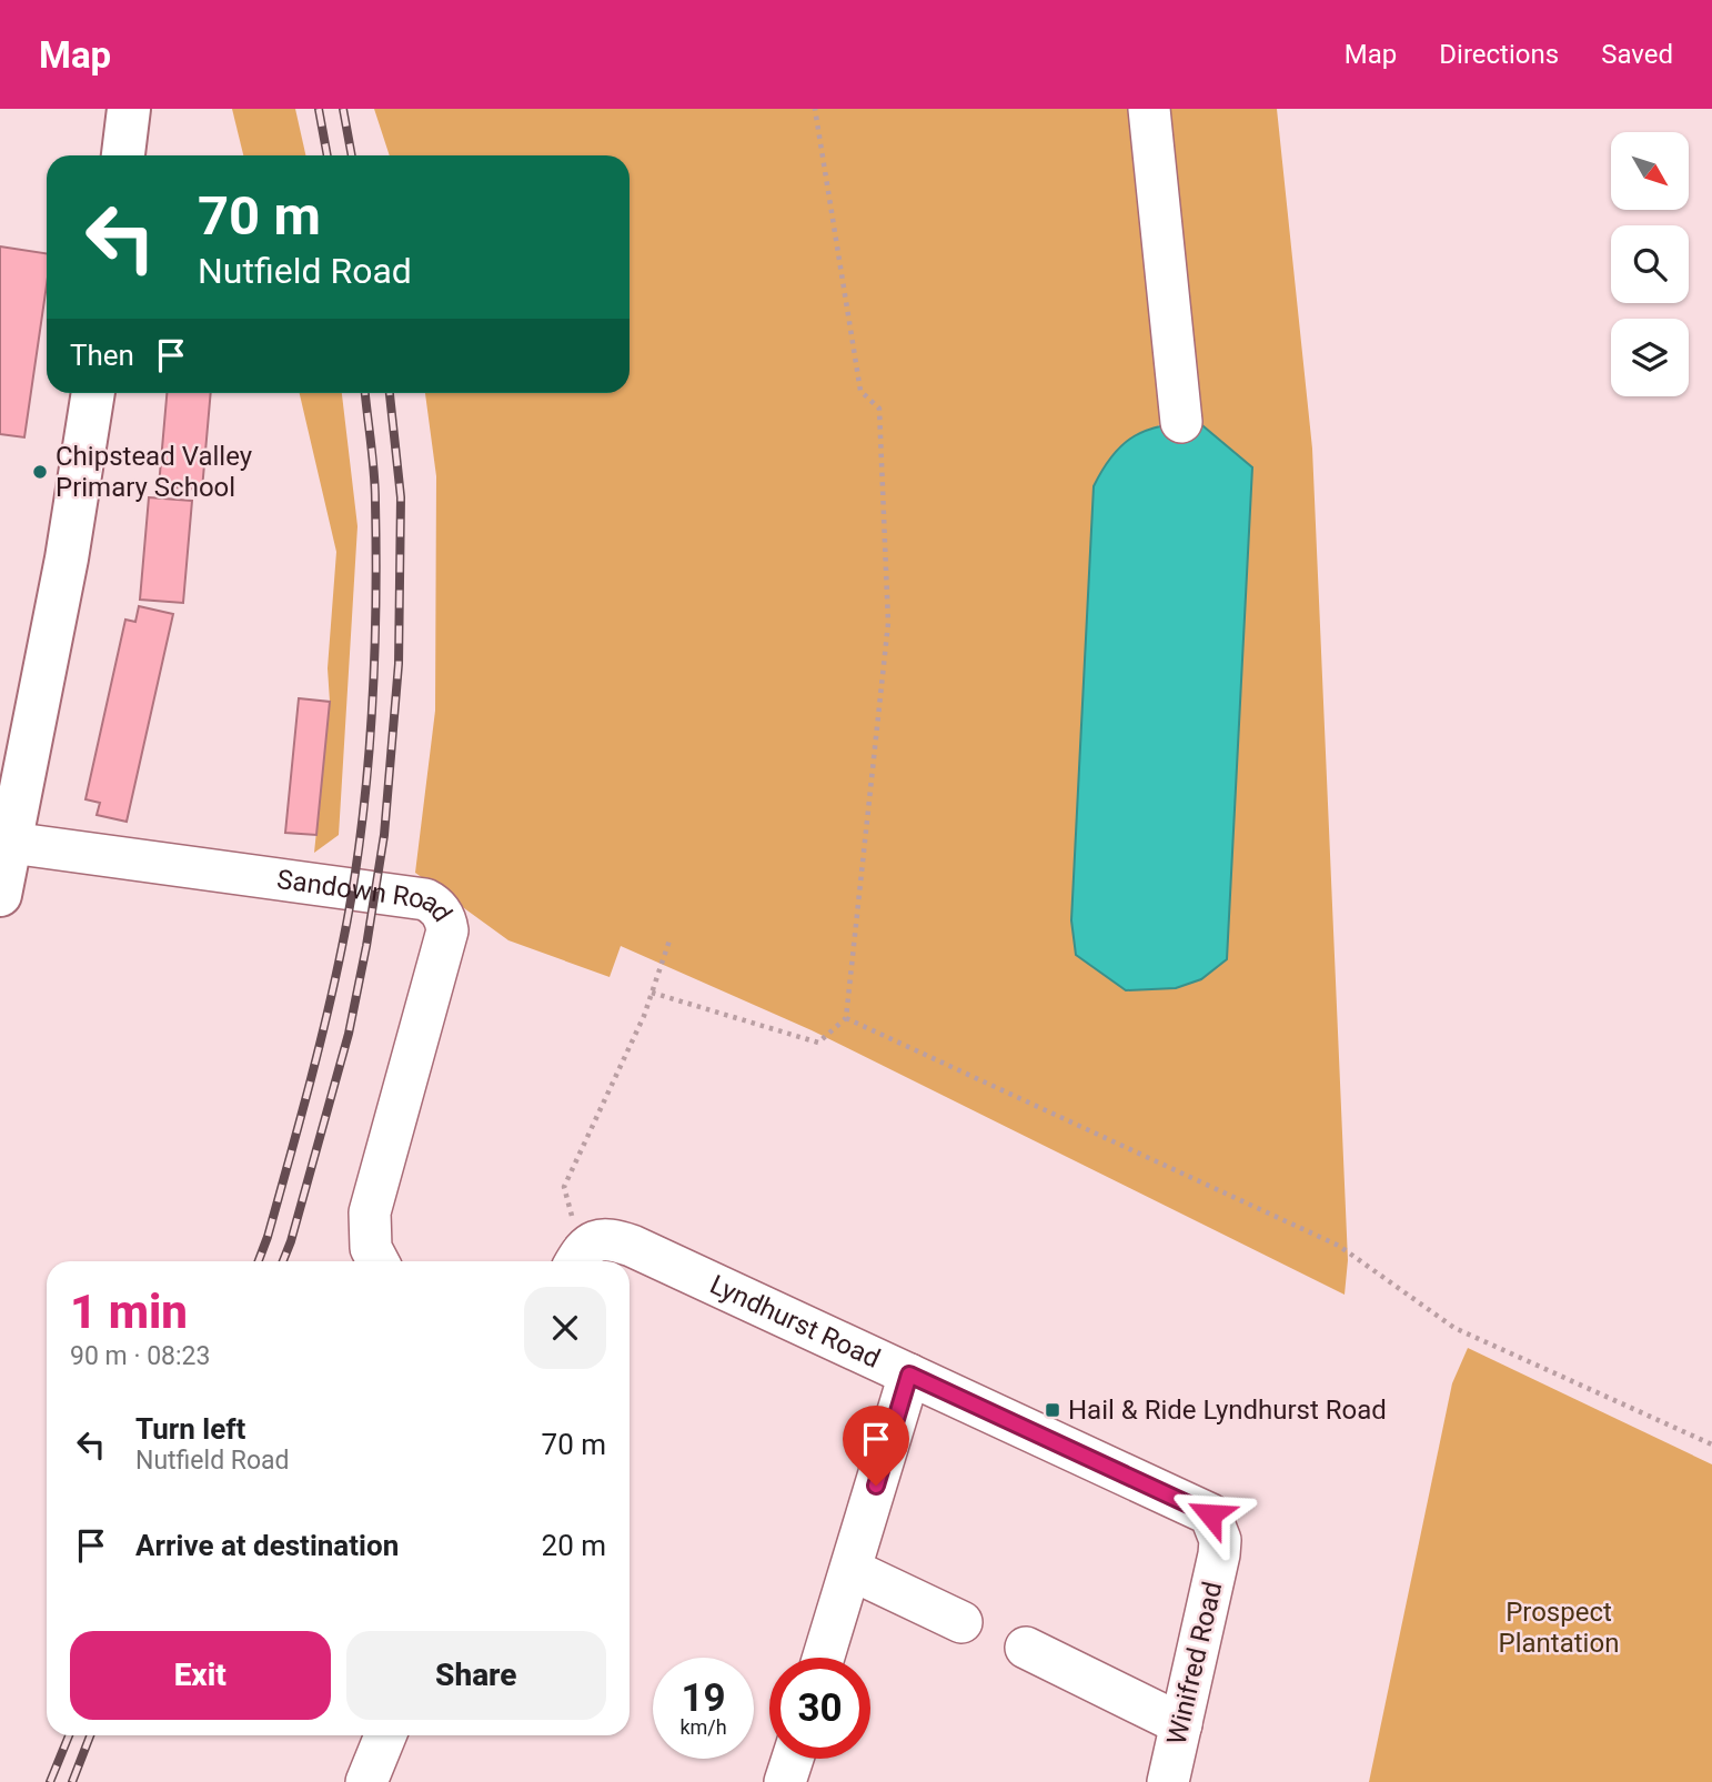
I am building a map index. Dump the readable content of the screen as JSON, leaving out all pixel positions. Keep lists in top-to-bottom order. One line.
{"streets":{"street":["Sandown Road","Lyndhurst Road","Winifred Road"]},"crossings":[["Lyndhurst Road","Winifred Road"]],"parks":["Prospect Plantation"],"places":{"other":["Chipstead Valley Primary School"],"transit":["Hail & Ride Lyndhurst Road"]},"north":"bottom right","page":{"header":"Map","nav":["Map","Directions","Saved"],"turn":["70 m","Nutfield Road"],"then":"Then","heading":["1 min","90 m · 08:23"],"list":[{"name":"Turn left","note":"Nutfield Road","value":"70 m"},{"name":"Arrive at destination","value":"20 m"}],"buttons":["Exit","Share"],"speed":"19 km/h","limit":"30"}}
